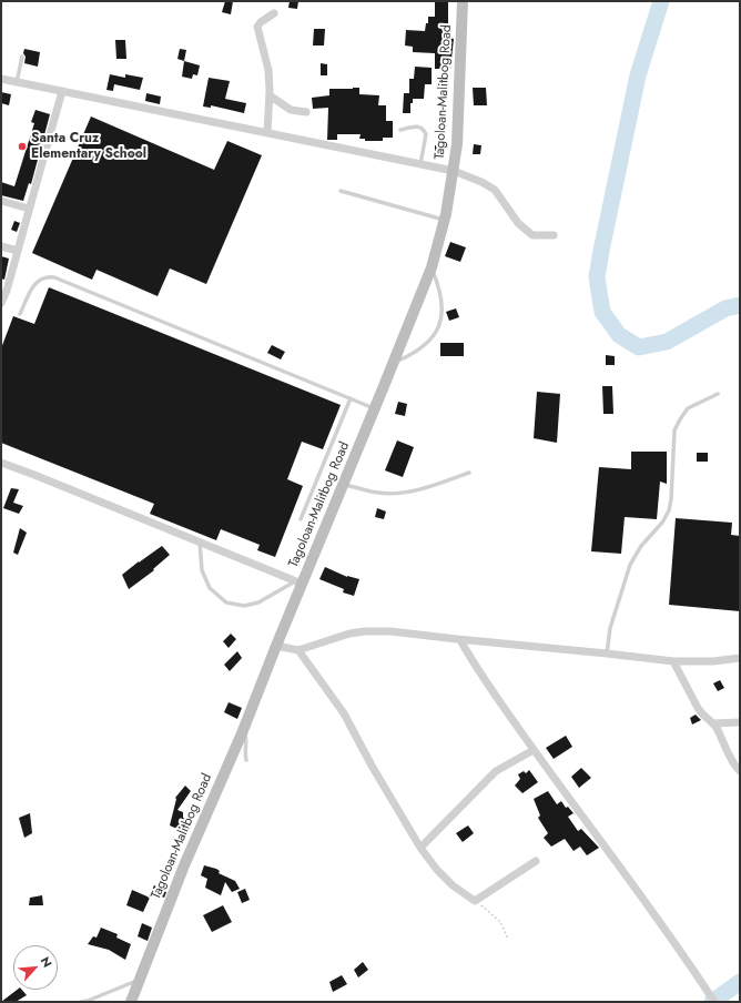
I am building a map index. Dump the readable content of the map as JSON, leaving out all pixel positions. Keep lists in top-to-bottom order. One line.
{"streets":{"main road":["Tagoloan-Malitbog Road"]},"places":["Santa Cruz Elementary School"],"north":"top right"}
